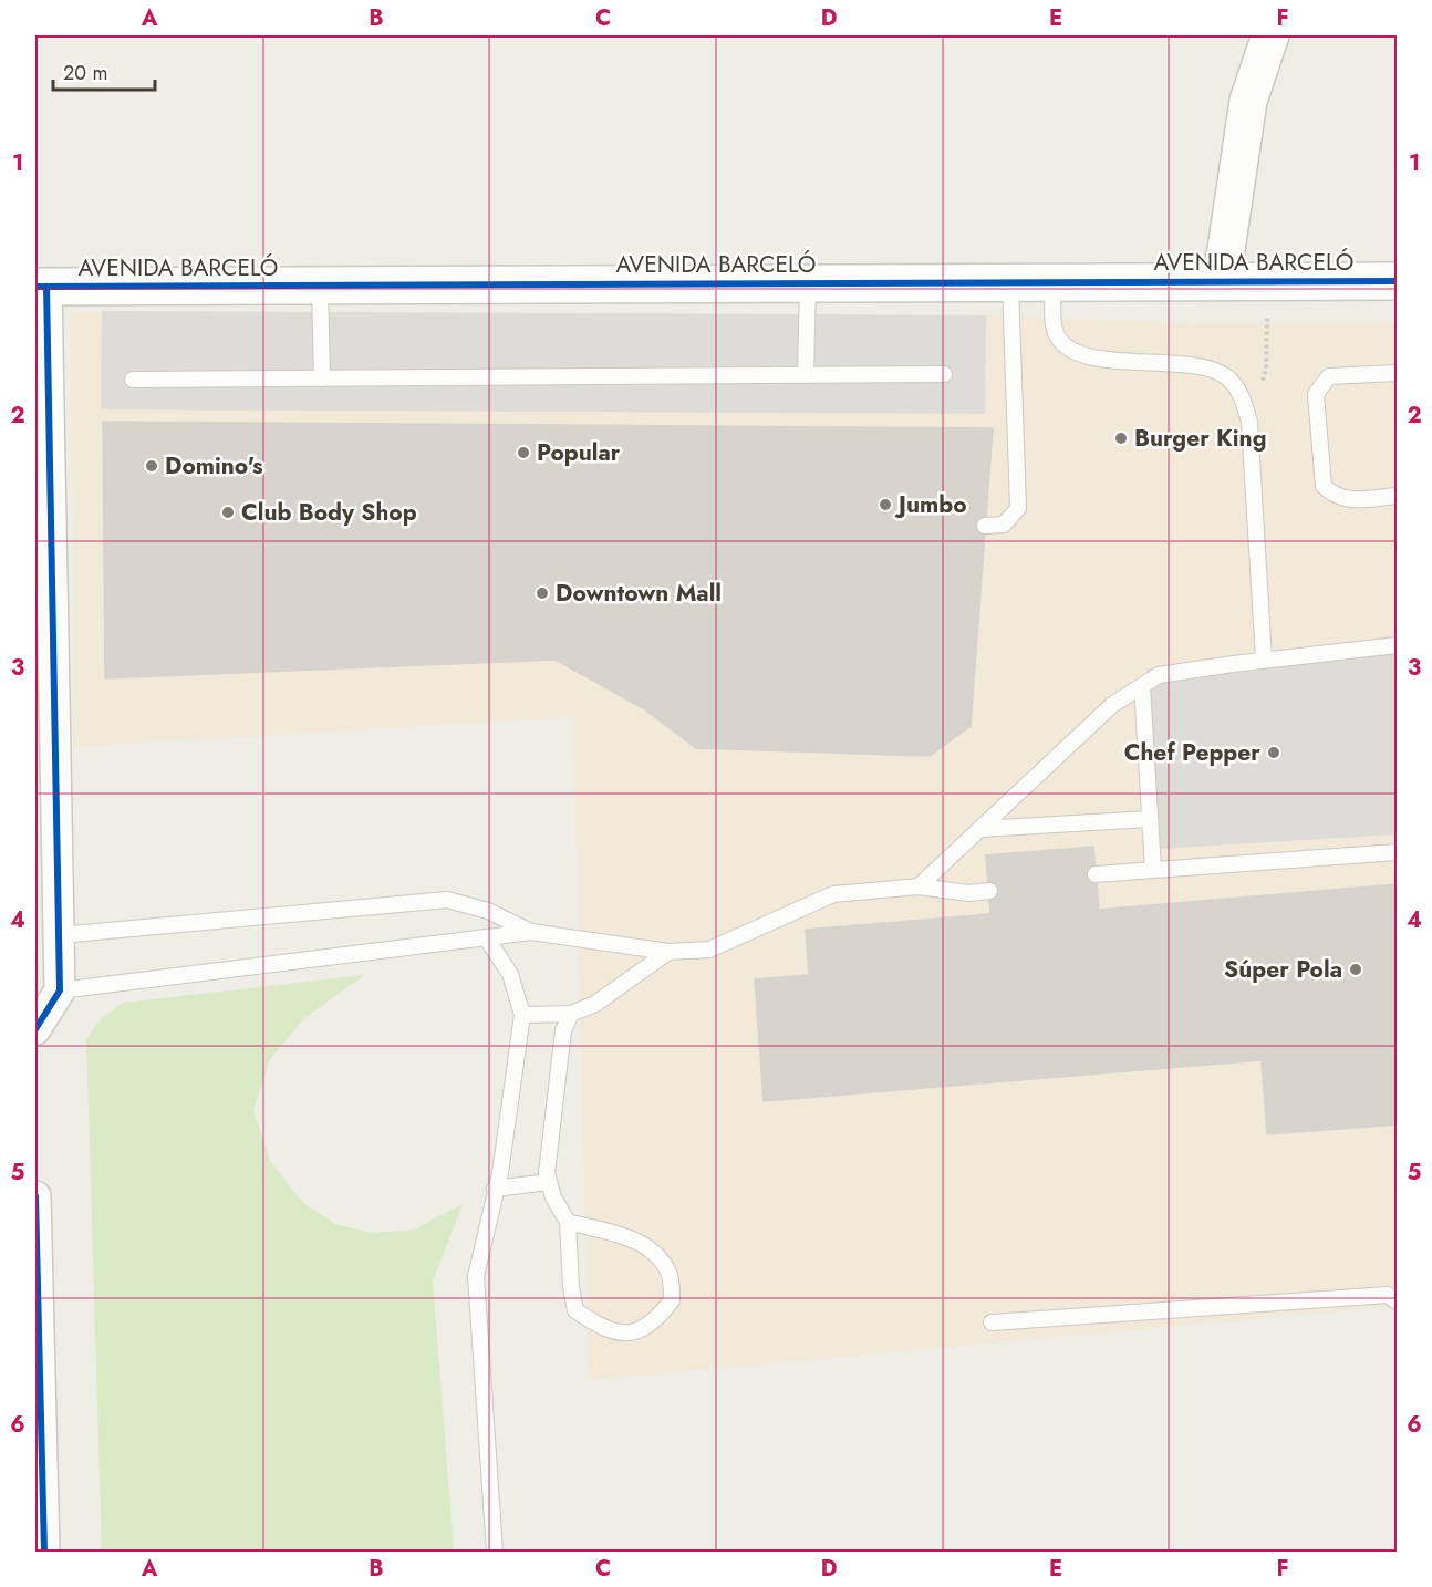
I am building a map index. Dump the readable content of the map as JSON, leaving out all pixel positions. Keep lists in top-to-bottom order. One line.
{"streets":{"street":["AVENIDA BARCELÓ"]},"places":["Burger King","Popular","Domino's","Jumbo","Club Body Shop","Downtown Mall","Chef Pepper","Súper Pola"],"scale_bar":"20 m","grid":{"columns":["A","B","C","D","E","F"],"rows":["1","2","3","4","5","6"]}}
